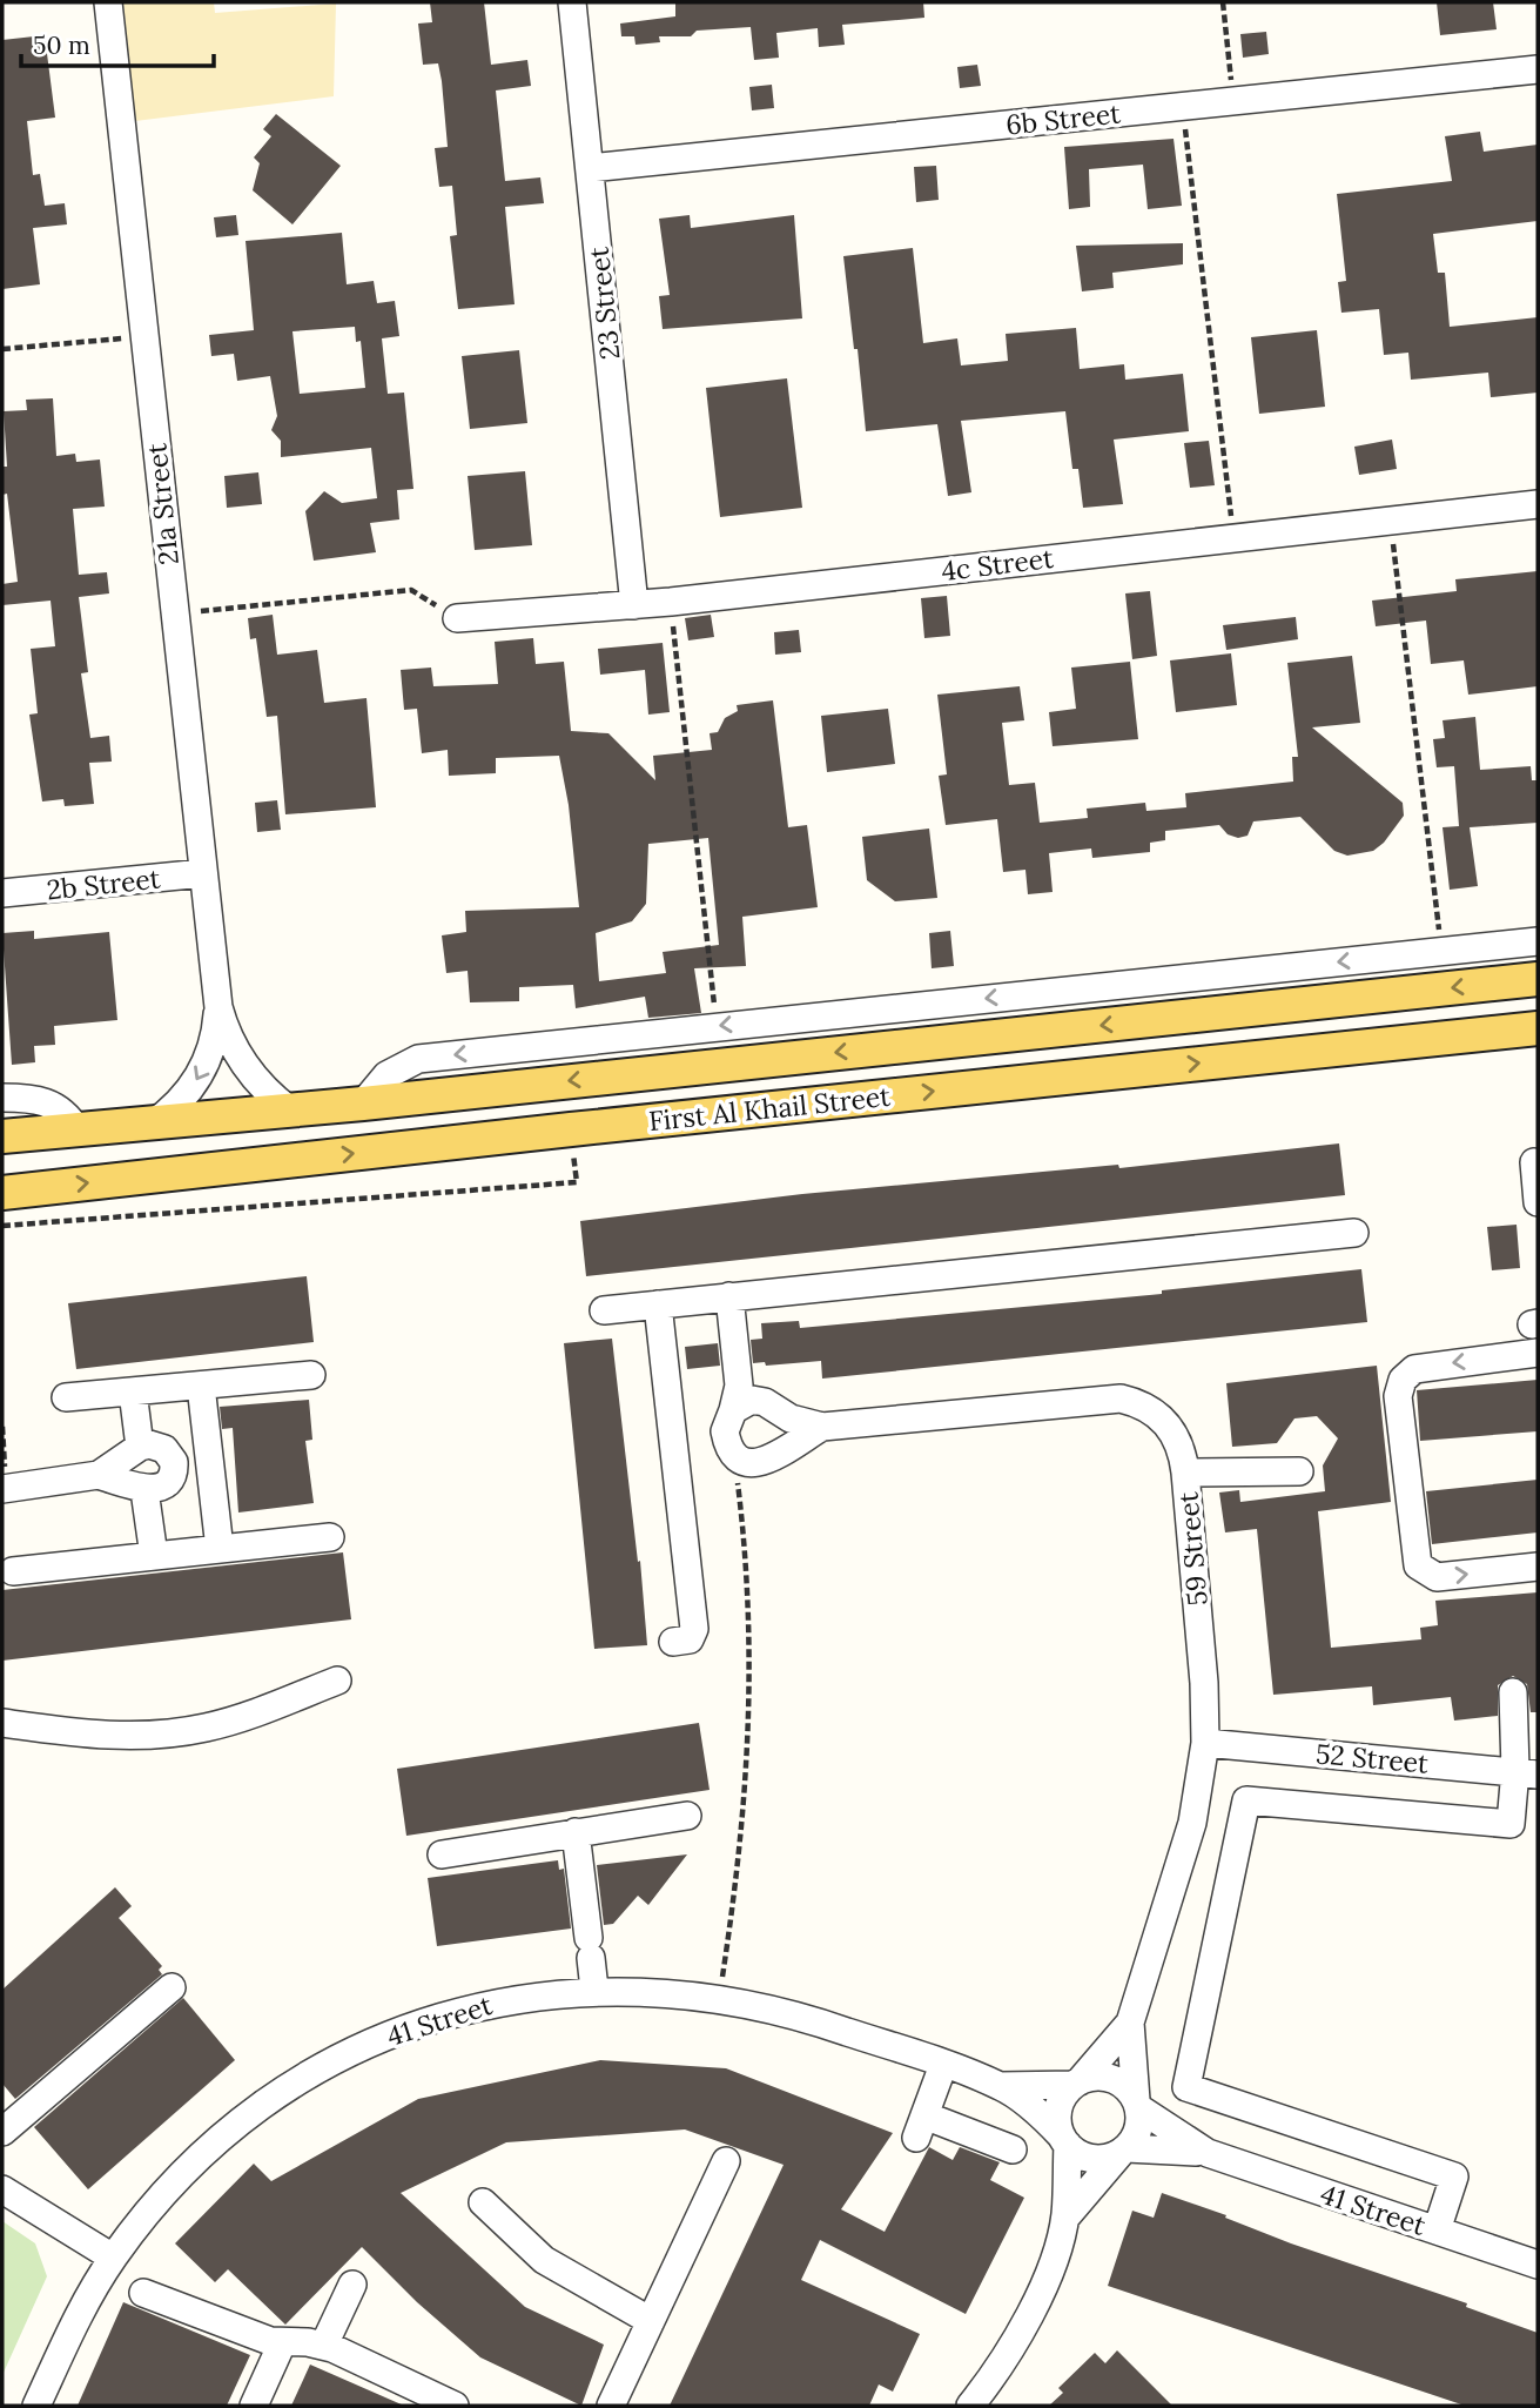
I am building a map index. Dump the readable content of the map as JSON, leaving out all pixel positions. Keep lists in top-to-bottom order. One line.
{"streets":{"main road":["First Al Khail Street"],"street":["6b Street","23 Street","21a Street","4c Street","2b Street","59 Street","52 Street","41 Street"]},"crossings":[["6b Street","23 Street"],["23 Street","4c Street"],["21a Street","2b Street"],["21a Street","First Al Khail Street"],["59 Street","52 Street"],["59 Street","41 Street"]],"scale_bar":"50 m"}
